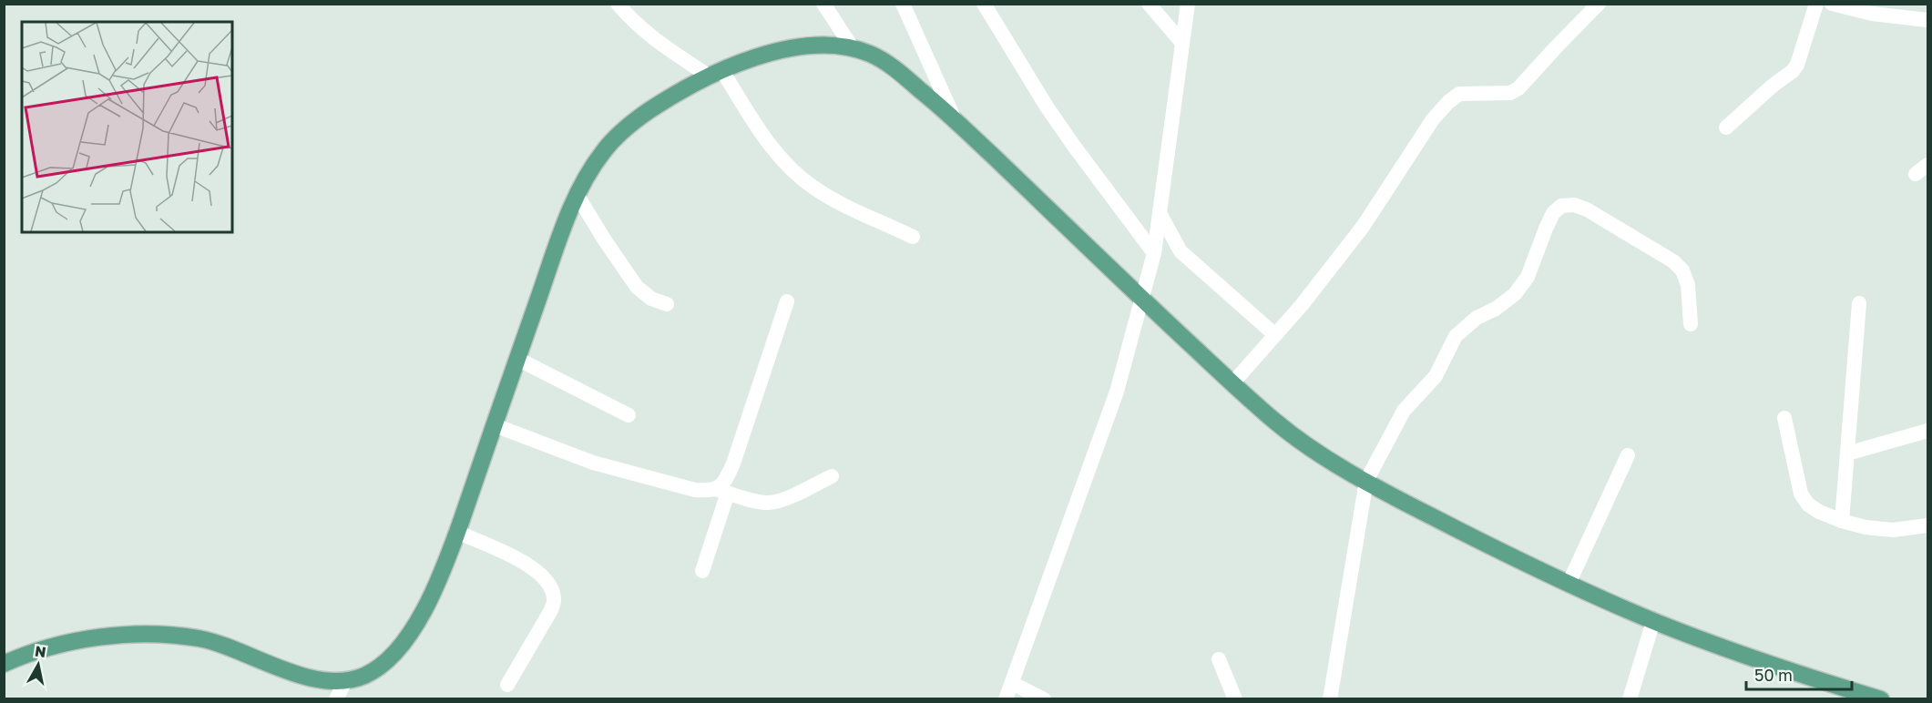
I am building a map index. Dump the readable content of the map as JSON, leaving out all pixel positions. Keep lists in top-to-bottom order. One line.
{"scale_bar":"50 m","north":"top"}
